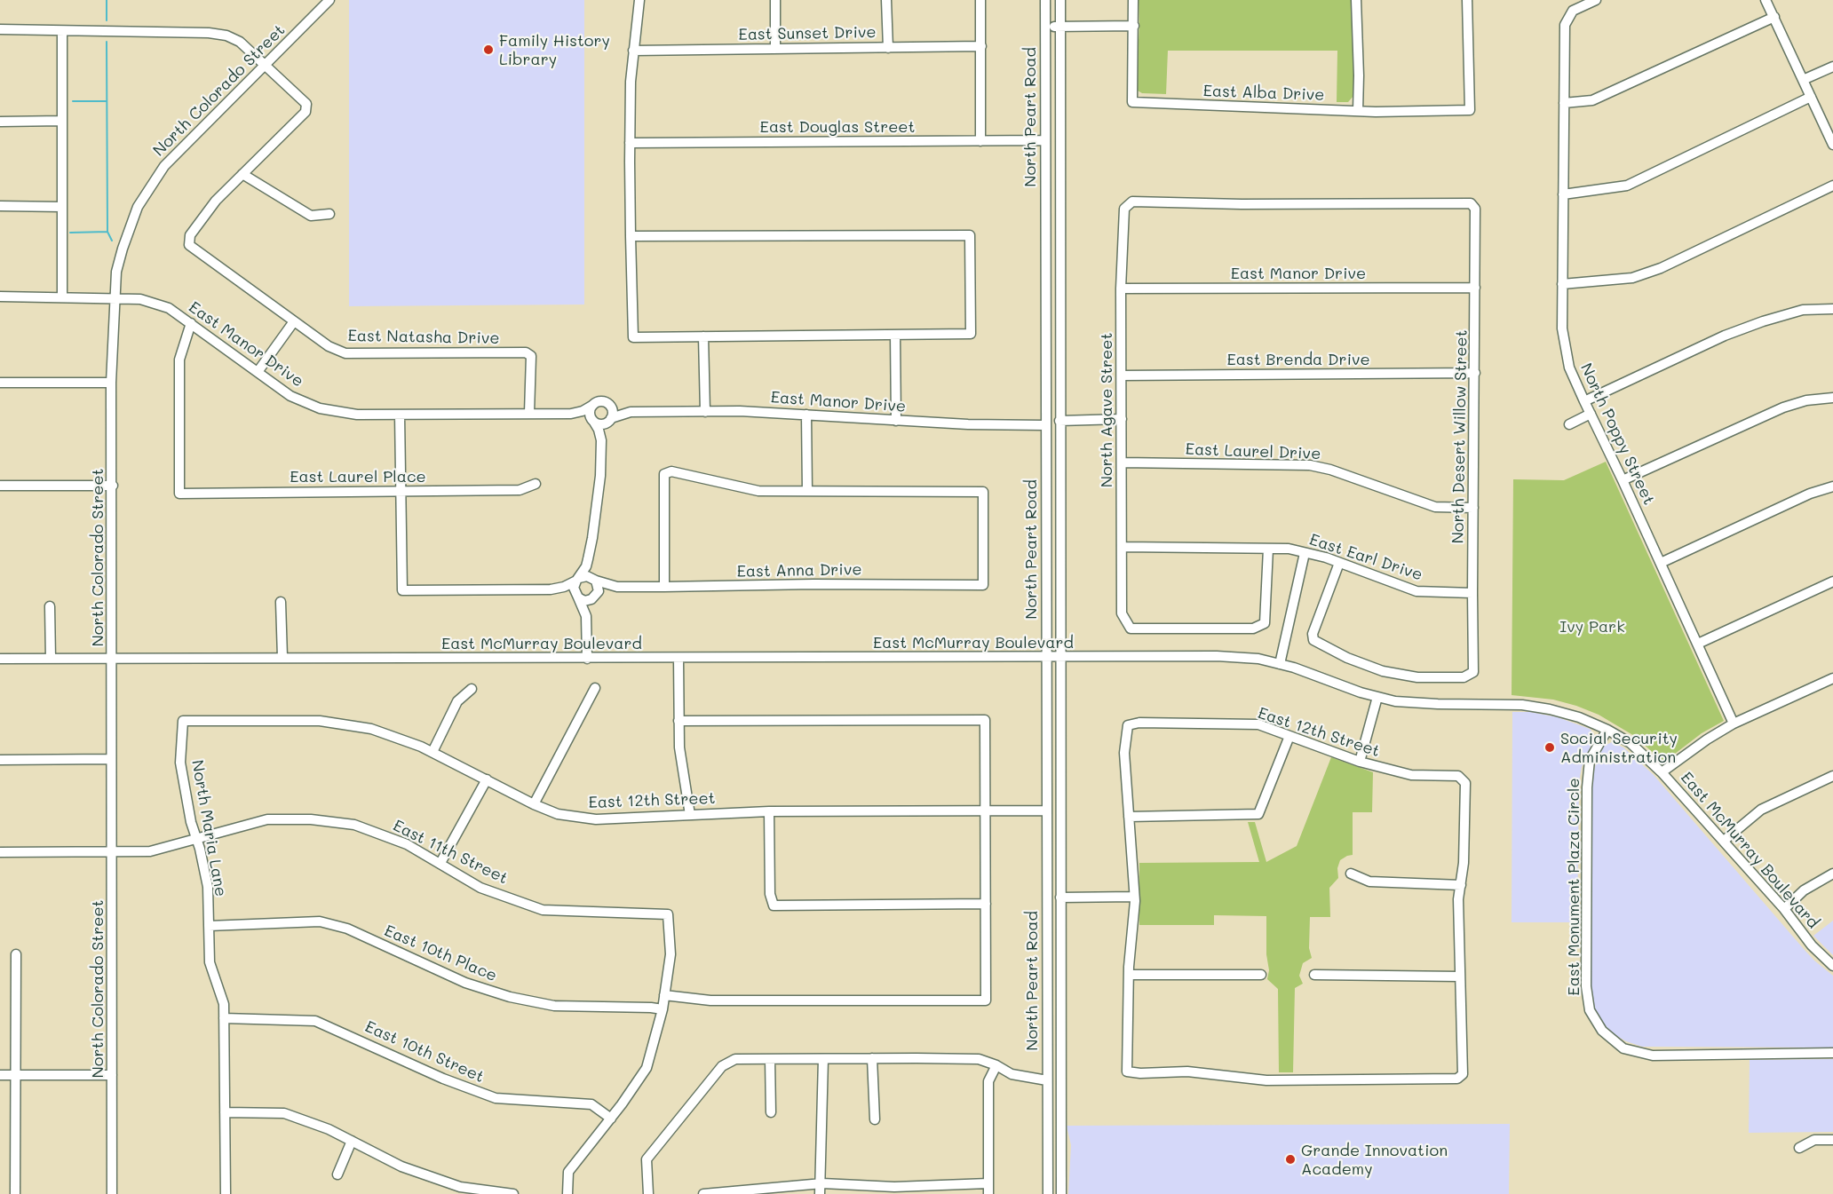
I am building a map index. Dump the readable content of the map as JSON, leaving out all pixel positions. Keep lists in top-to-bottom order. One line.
{"streets":{"street":["East Sunset Drive","North Colorado Street","East Alba Drive","North Peart Road","East Douglas Street","East Manor Drive","East Natasha Drive","East Brenda Drive","North Agave Street","North Poppy Street","North Desert Willow Street","East Laurel Drive","East Laurel Place","East Earl Drive","East Anna Drive","East McMurray Boulevard","East 12th Street","North Maria Lane","East 11th Street","East Monument Plaza Circle","East 10th Place","East 10th Street"]},"crossings":[["North Colorado Street","East Manor Drive"],["North Colorado Street","East McMurray Boulevard"],["North Colorado Street","East 11th Street"],["North Peart Road","East Douglas Street"],["North Peart Road","East Manor Drive"],["North Peart Road","East McMurray Boulevard"],["North Peart Road","East 12th Street"],["East Manor Drive","East Natasha Drive"],["East Manor Drive","North Agave Street"],["East Manor Drive","North Desert Willow Street"],["East Manor Drive","East Laurel Place"],["East Brenda Drive","North Agave Street"],["East Brenda Drive","North Desert Willow Street"],["North Agave Street","North Desert Willow Street"],["North Agave Street","East Laurel Drive"],["North Agave Street","East Earl Drive"],["North Desert Willow Street","East Laurel Drive"],["North Desert Willow Street","East Earl Drive"],["East McMurray Boulevard","East Monument Plaza Circle"],["East 12th Street","North Maria Lane"],["North Maria Lane","East 11th Street"],["North Maria Lane","East 10th Place"],["North Maria Lane","East 10th Street"]],"parks":["Ivy Park"],"places":["Family History Library","Social Security Administration","Grande Innovation Academy"]}
